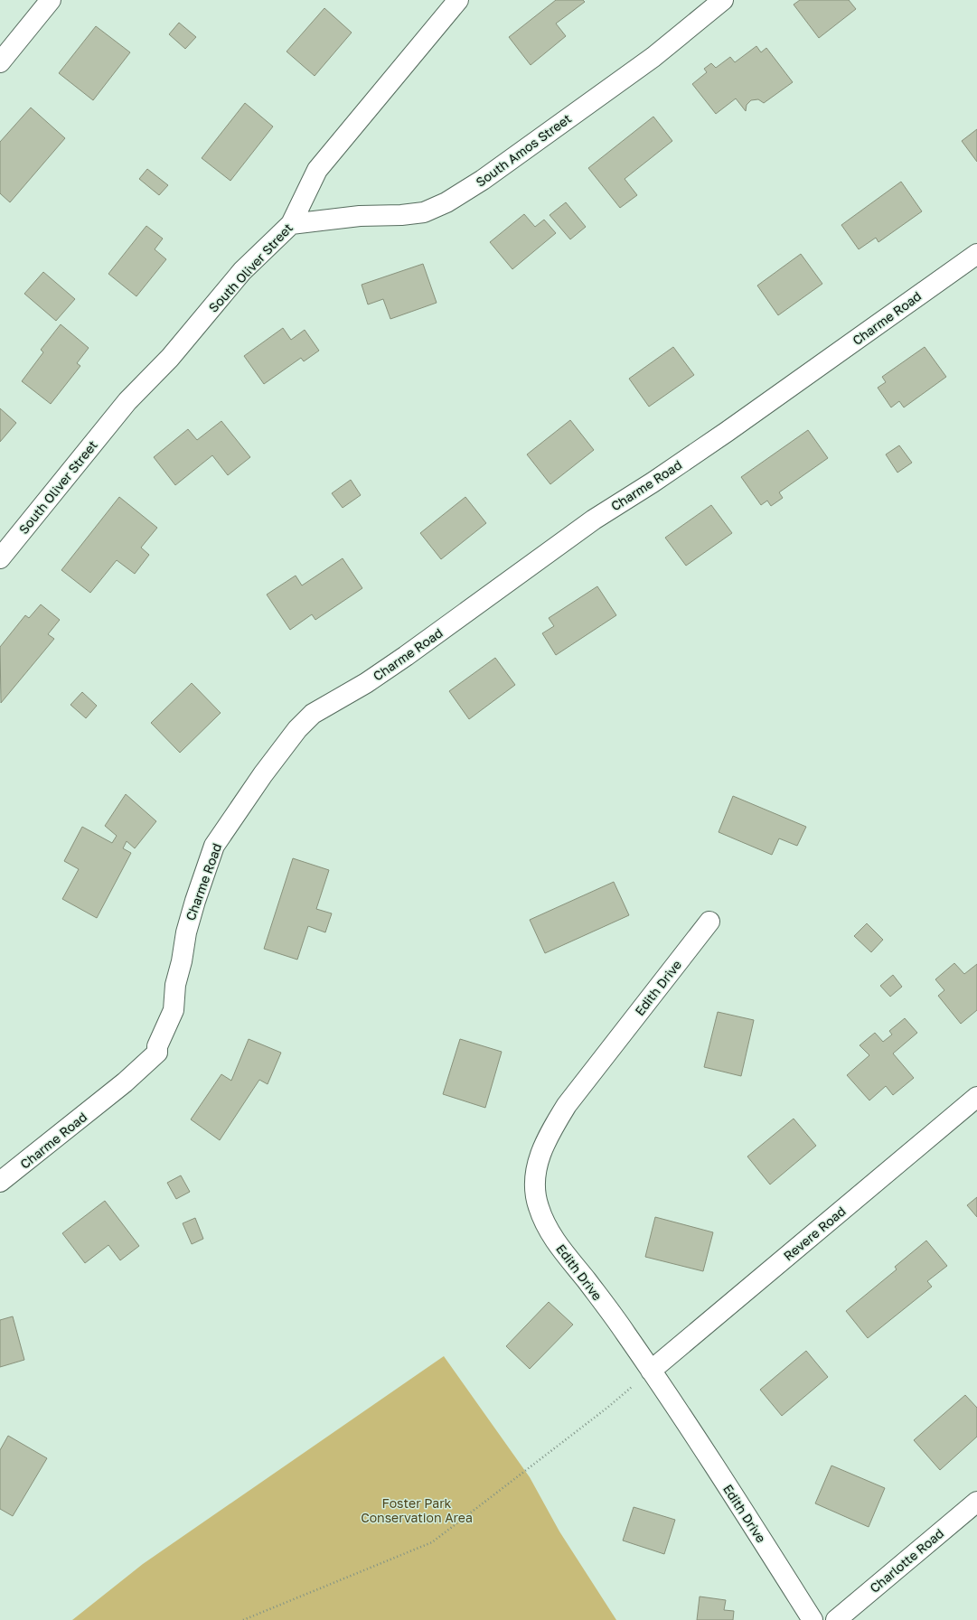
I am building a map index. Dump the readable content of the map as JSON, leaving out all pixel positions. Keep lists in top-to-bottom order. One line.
{"streets":{"street":["South Amos Street","South Oliver Street","Charme Road","Edith Drive","Revere Road","Charlotte Road"]},"crossings":[["South Amos Street","South Oliver Street"],["Edith Drive","Revere Road"]],"parks":["Foster Park Conservation Area"]}
